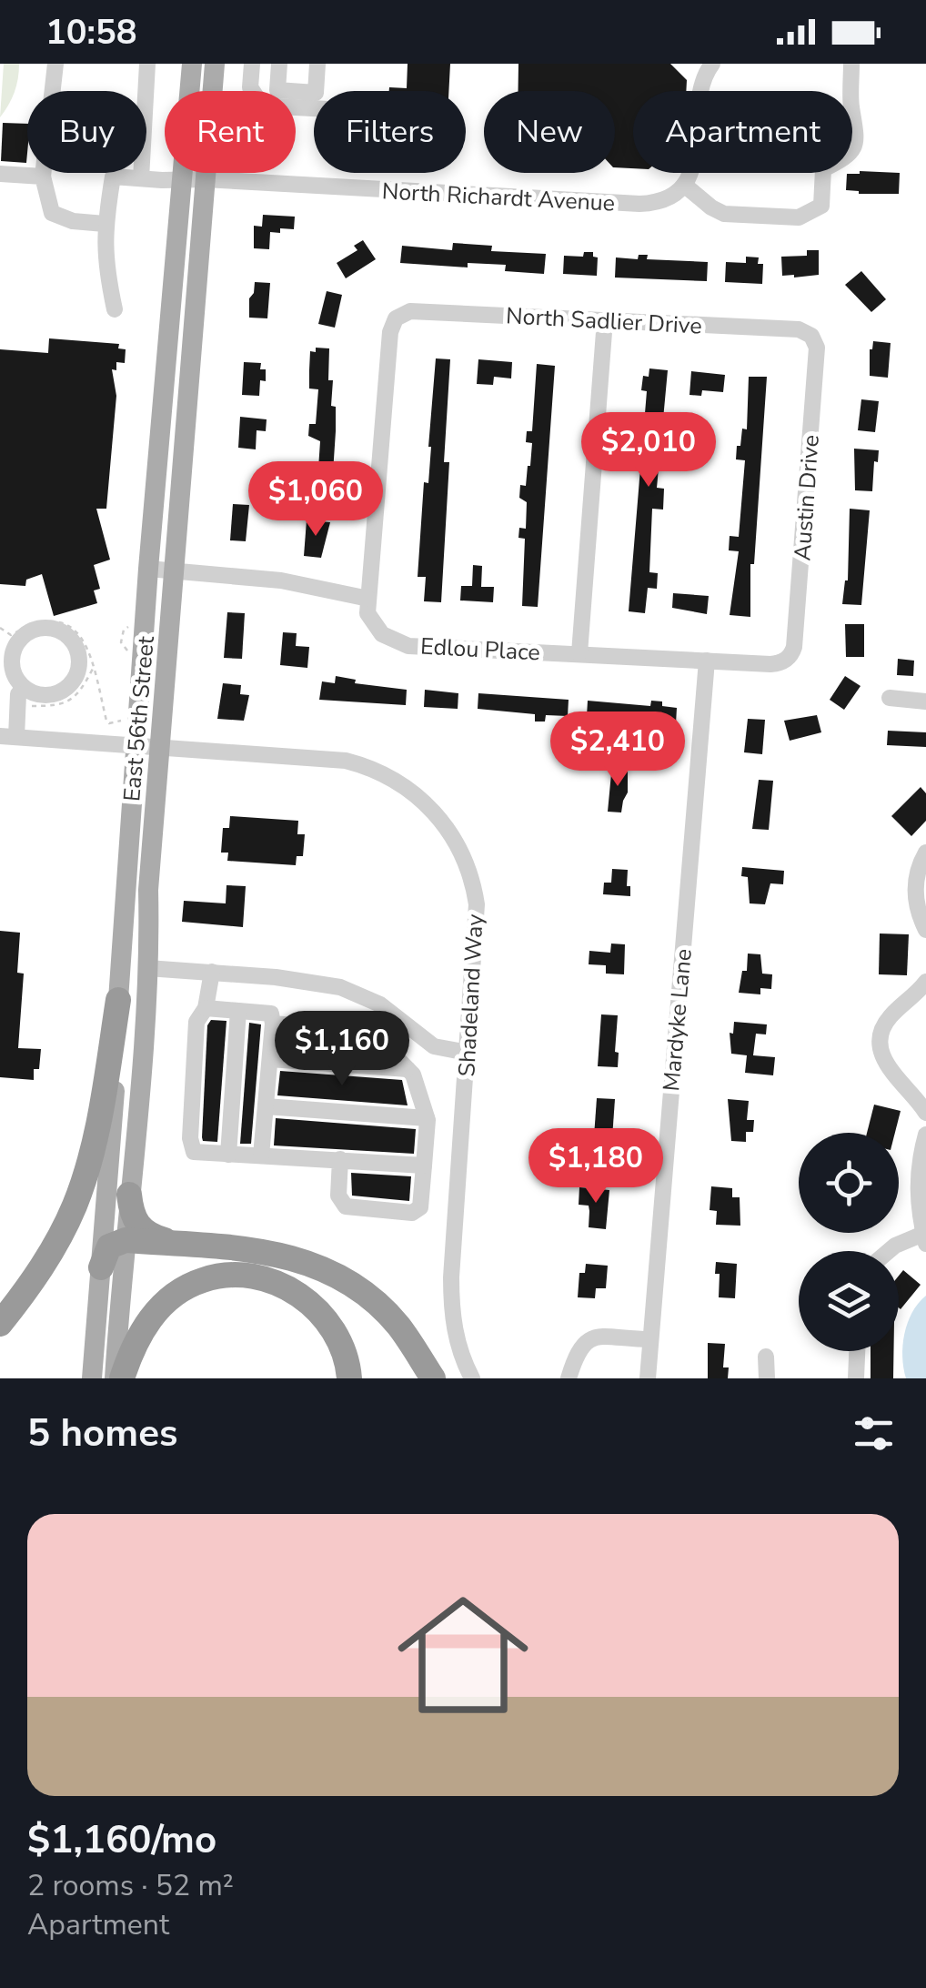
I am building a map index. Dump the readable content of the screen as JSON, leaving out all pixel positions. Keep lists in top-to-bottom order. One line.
{"streets":{"main road":["East 56th Street"],"street":["North Richardt Avenue","North Sadlier Drive","Austin Drive","Edlou Place","Shadeland Way","Mardyke Lane"]},"crossings":[["North Richardt Avenue","East 56th Street"],["North Sadlier Drive","Austin Drive"],["North Sadlier Drive","Edlou Place"],["Austin Drive","Edlou Place"],["Edlou Place","Mardyke Lane"],["East 56th Street","Shadeland Way"]],"page":{"status":"10:58","chip":["Buy","Rent","Filters","New","Apartment"],"price":["$2,010","$1,060","$2,410","$1,160","$1,180"],"heading":"5 homes","list":[{"name":"$1,160/mo","note":"2 rooms · 52 m² · Apartment"}]}}
